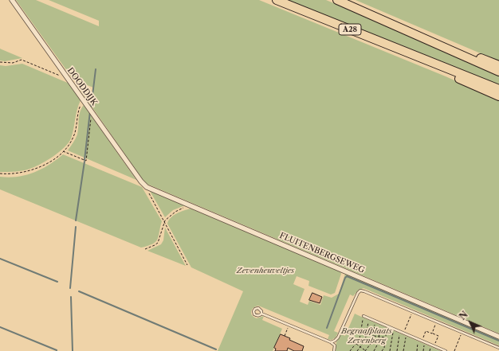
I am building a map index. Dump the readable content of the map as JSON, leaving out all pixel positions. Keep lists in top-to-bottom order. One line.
{"streets":{"highway":["A28"],"street":["DOODDIJK","FLUITENBERGSEWEG"]},"crossings":[["DOODDIJK","FLUITENBERGSEWEG"]],"parks":["Zevenheuveltjes","Begraafplaats Zevenberg"],"north":"top left"}
